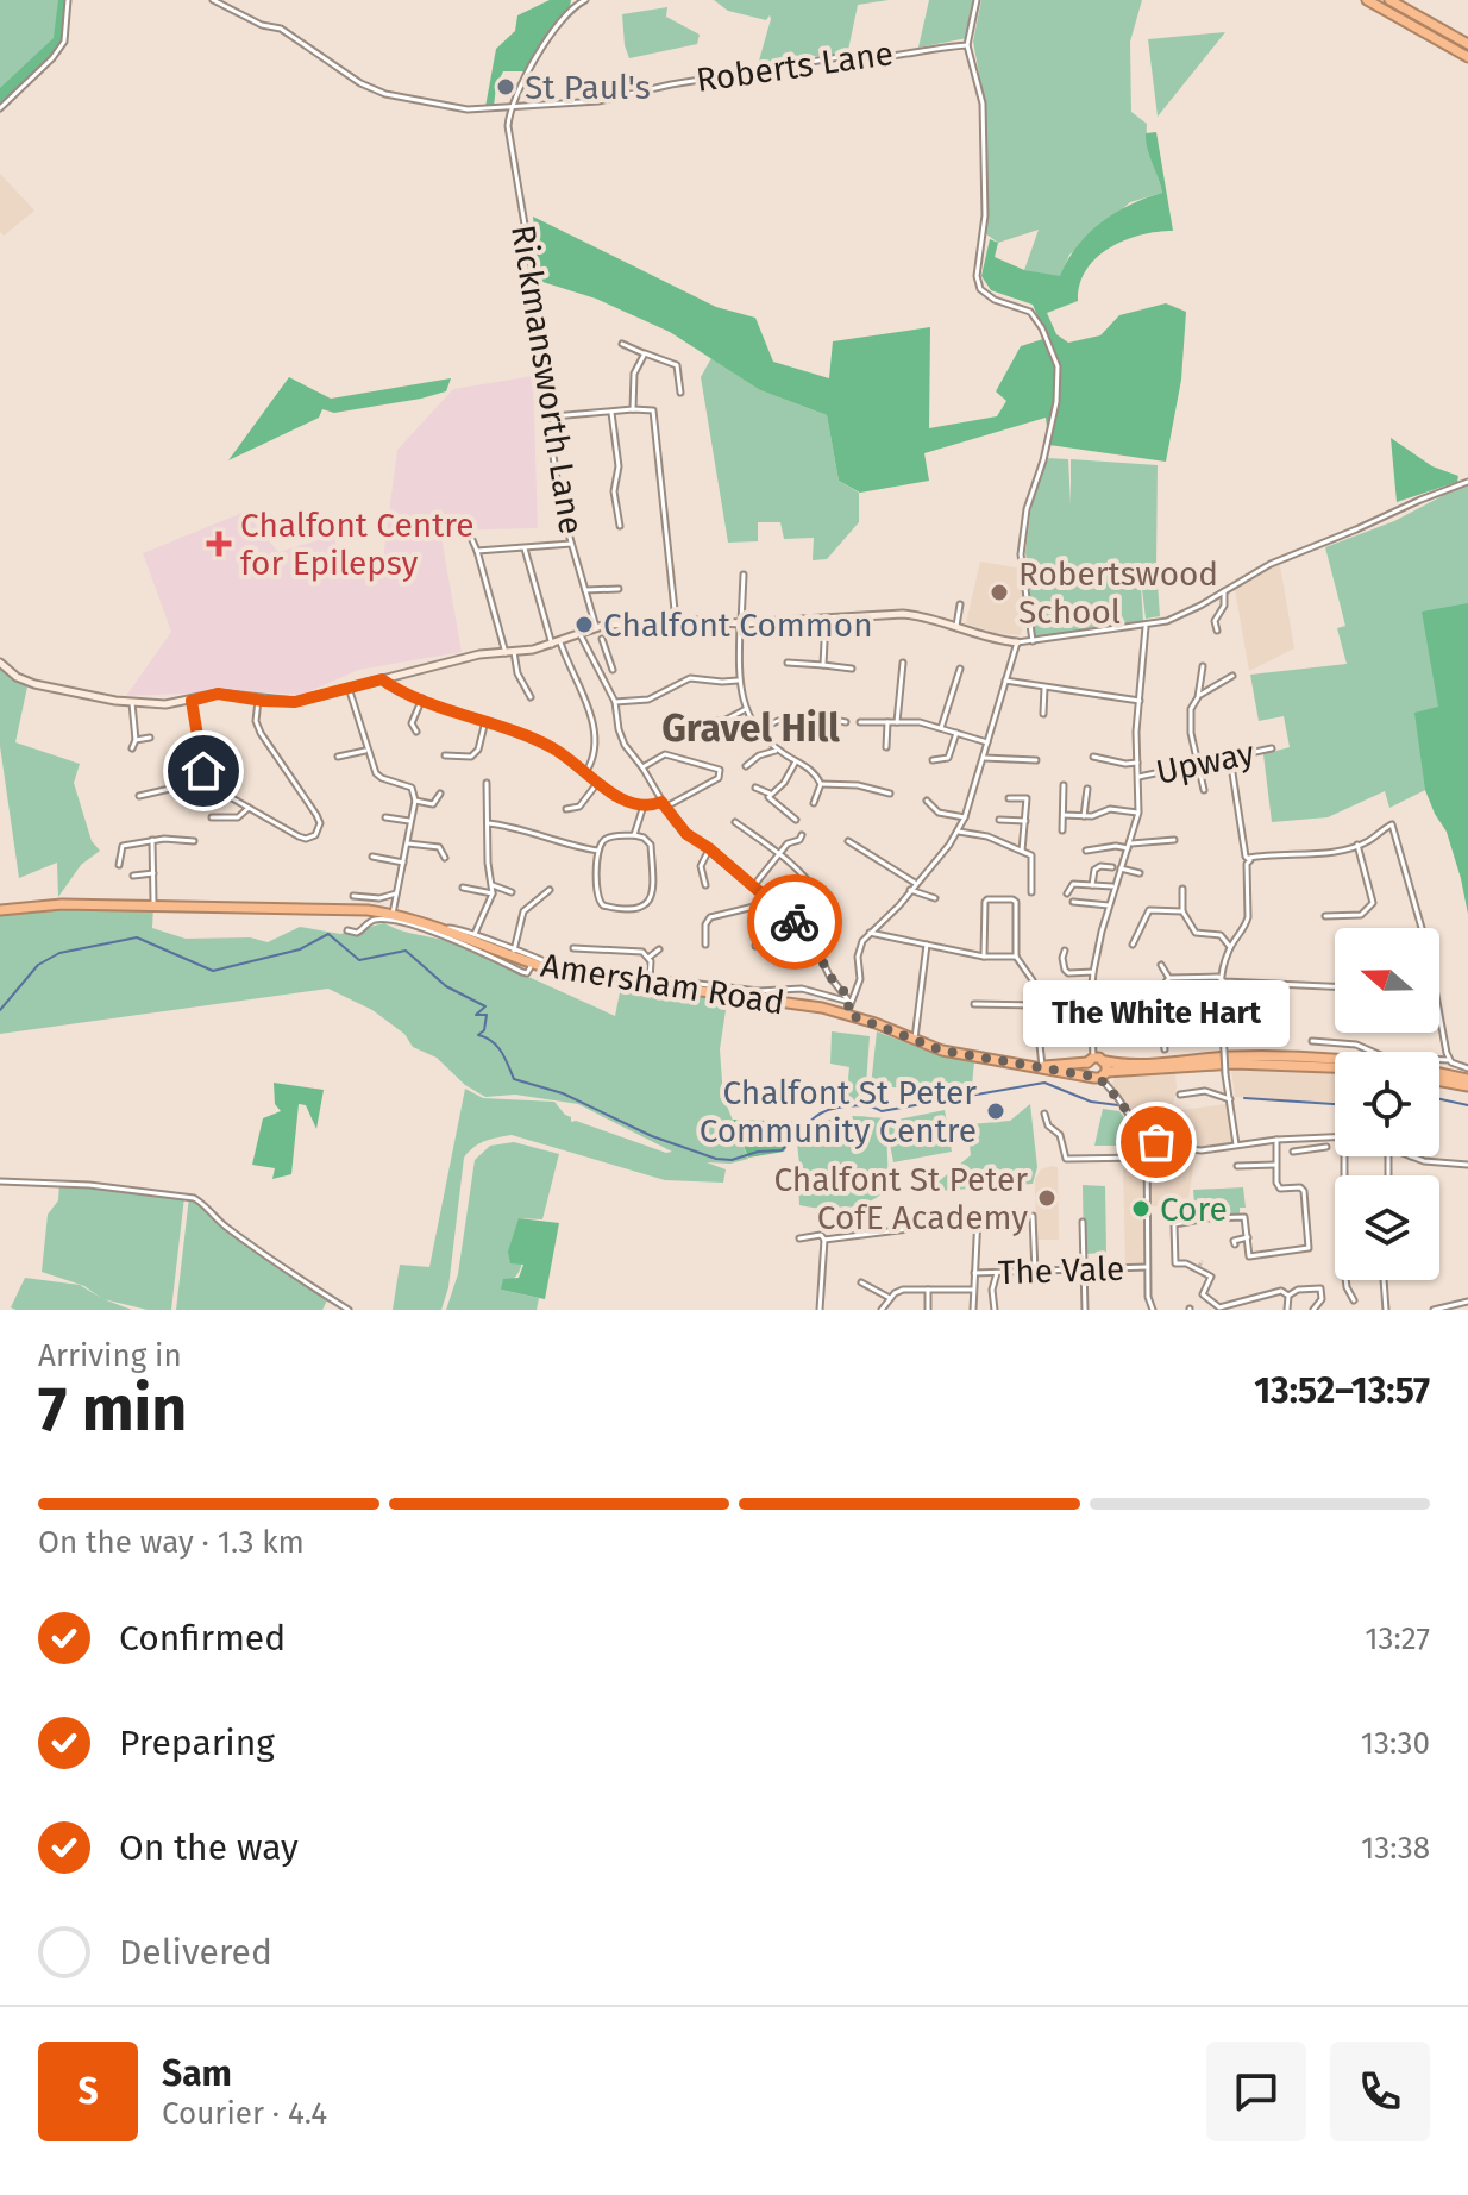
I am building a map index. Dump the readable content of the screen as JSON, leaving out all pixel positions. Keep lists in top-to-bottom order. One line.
{"streets":{"highway":["Amersham Road"],"street":["Roberts Lane","Rickmansworth Lane","Upway","The Vale"]},"crossings":[["Roberts Lane","Rickmansworth Lane"]],"districts":["Gravel Hill"],"places":{"other":["St Paul's","Robertswood School","Chalfont Common","Chalfont St Peter Community Centre","The White Hart","Chalfont St Peter CofE Academy","Core"],"health":["Chalfont Centre for Epilepsy"]},"north":"left","page":{"bubble":"The White Hart","heading":["7 min","Arriving in","13:52–13:57"],"panel":["Sam","Courier · 4.4"],"bar":"On the way · 1.3 km","list":[["Confirmed","13:27"],["Preparing","13:30"],["On the way","13:38"],"Delivered"],"round":"S"}}
